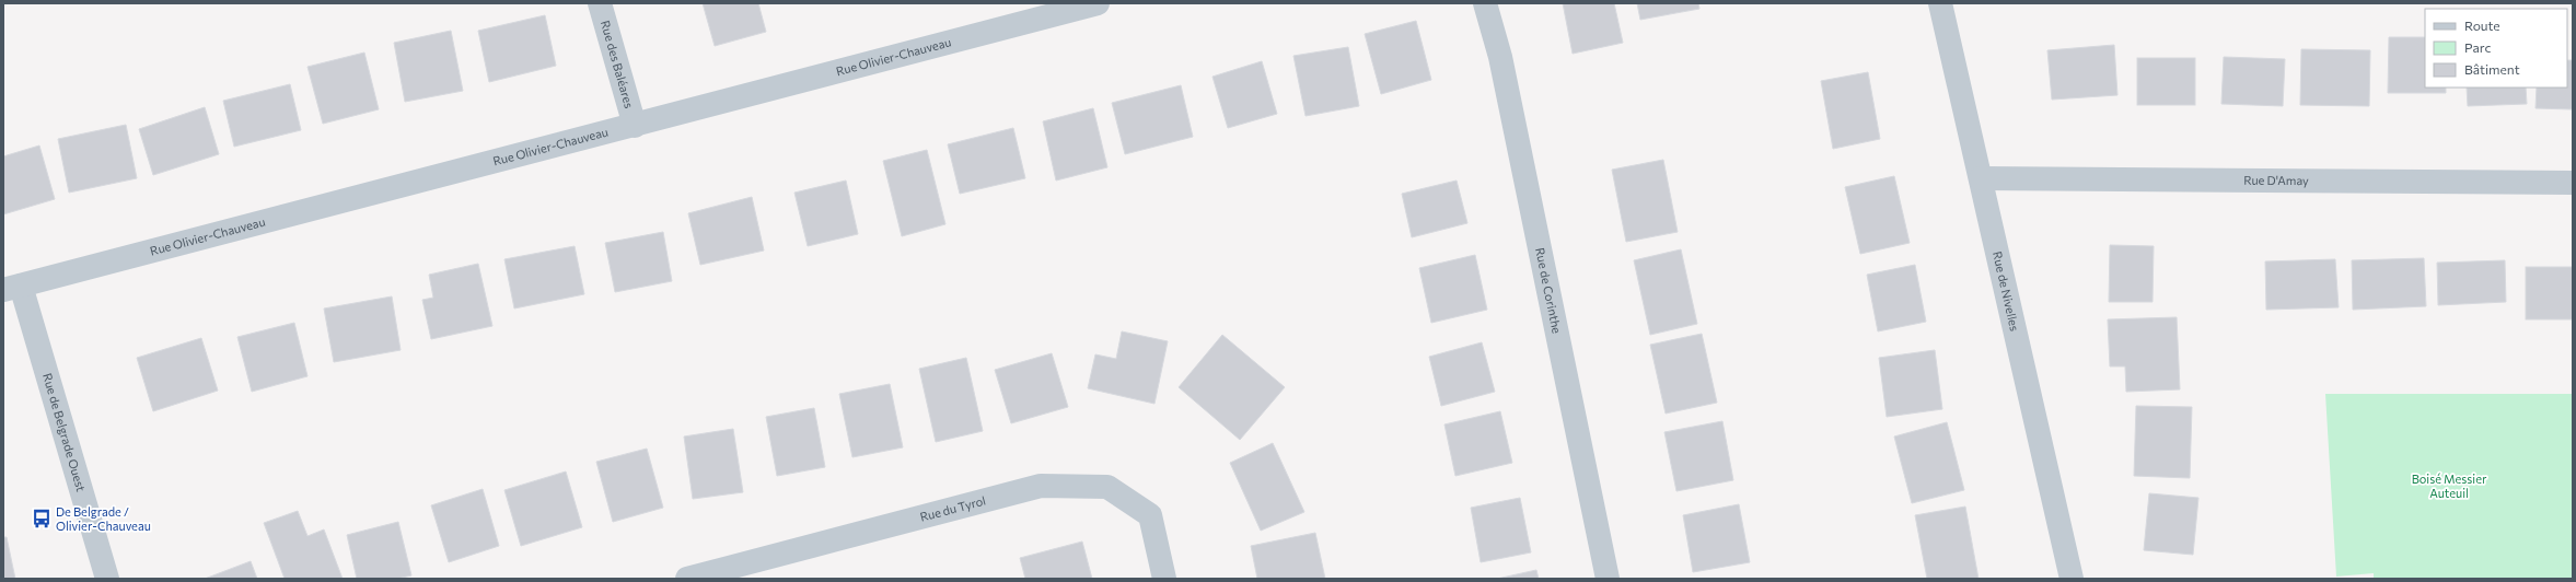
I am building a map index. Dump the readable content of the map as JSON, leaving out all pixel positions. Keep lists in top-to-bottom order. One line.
{"streets":{"street":["Rue Olivier-Chauveau","Rue des Baléares","Rue D'Amay","Rue de Corinthe","Rue de Nivelles","Rue de Belgrade Ouest","Rue du Tyrol"]},"crossings":[["Rue Olivier-Chauveau","Rue des Baléares"],["Rue Olivier-Chauveau","Rue de Belgrade Ouest"],["Rue D'Amay","Rue de Nivelles"]],"parks":["Boisé Messier Auteuil"],"places":{"bus stop":["De Belgrade / Olivier-Chauveau"]},"legend":["Route","Parc","Bâtiment"]}
